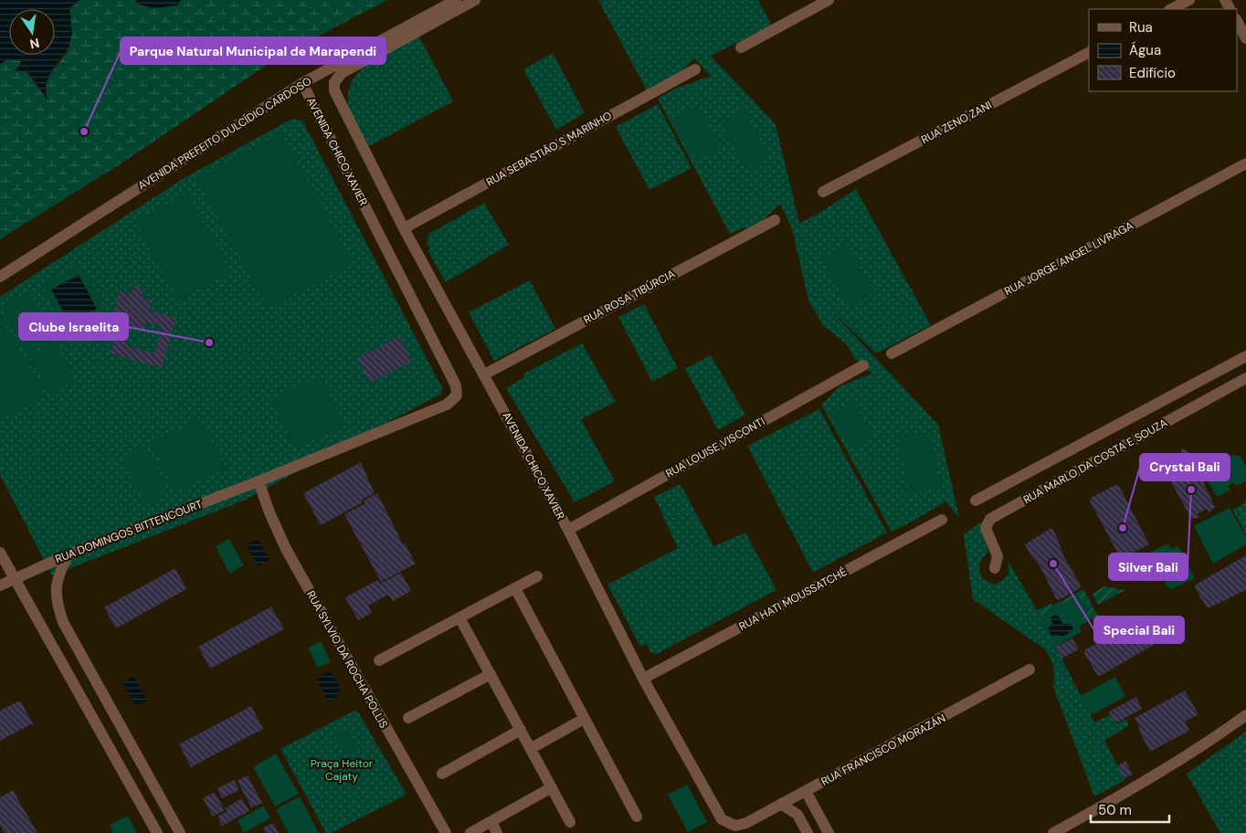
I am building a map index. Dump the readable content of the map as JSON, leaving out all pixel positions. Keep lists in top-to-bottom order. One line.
{"streets":{"street":["RUA ZENO ZANI","AVENIDA PREFEITO DULCÍDIO CARDOSO","RUA SEBASTIÃO S MARINHO","AVENIDA CHICO XAVIER","RUA JORGE ANGEL LIVRAGA","RUA ROSA TIBÚRCIA","RUA LOUISE VISCONTI","RUA MARLO DA COSTA E SOUZA","RUA DOMINGOS BITTENCOURT","RUA HATI MOUSSATCHÉ","RUA SYLVIO DA ROCHA POLLIS","RUA FRANCISCO MORAZÁN"]},"crossings":[["AVENIDA PREFEITO DULCÍDIO CARDOSO","AVENIDA CHICO XAVIER"],["RUA SEBASTIÃO S MARINHO","AVENIDA CHICO XAVIER"],["AVENIDA CHICO XAVIER","RUA ROSA TIBÚRCIA"],["AVENIDA CHICO XAVIER","RUA LOUISE VISCONTI"],["AVENIDA CHICO XAVIER","RUA DOMINGOS BITTENCOURT"],["AVENIDA CHICO XAVIER","RUA HATI MOUSSATCHÉ"],["AVENIDA CHICO XAVIER","RUA SYLVIO DA ROCHA POLLIS"],["AVENIDA CHICO XAVIER","RUA FRANCISCO MORAZÁN"],["RUA DOMINGOS BITTENCOURT","RUA SYLVIO DA ROCHA POLLIS"]],"parks":["Praça Heitor Cajaty"],"places":["Parque Natural Municipal de Marapendi","Clube Israelita","Silver Bali","Crystal Bali","Special Bali"],"legend":["Rua","Água","Edifício"],"scale_bar":"50 m","north":"bottom"}
